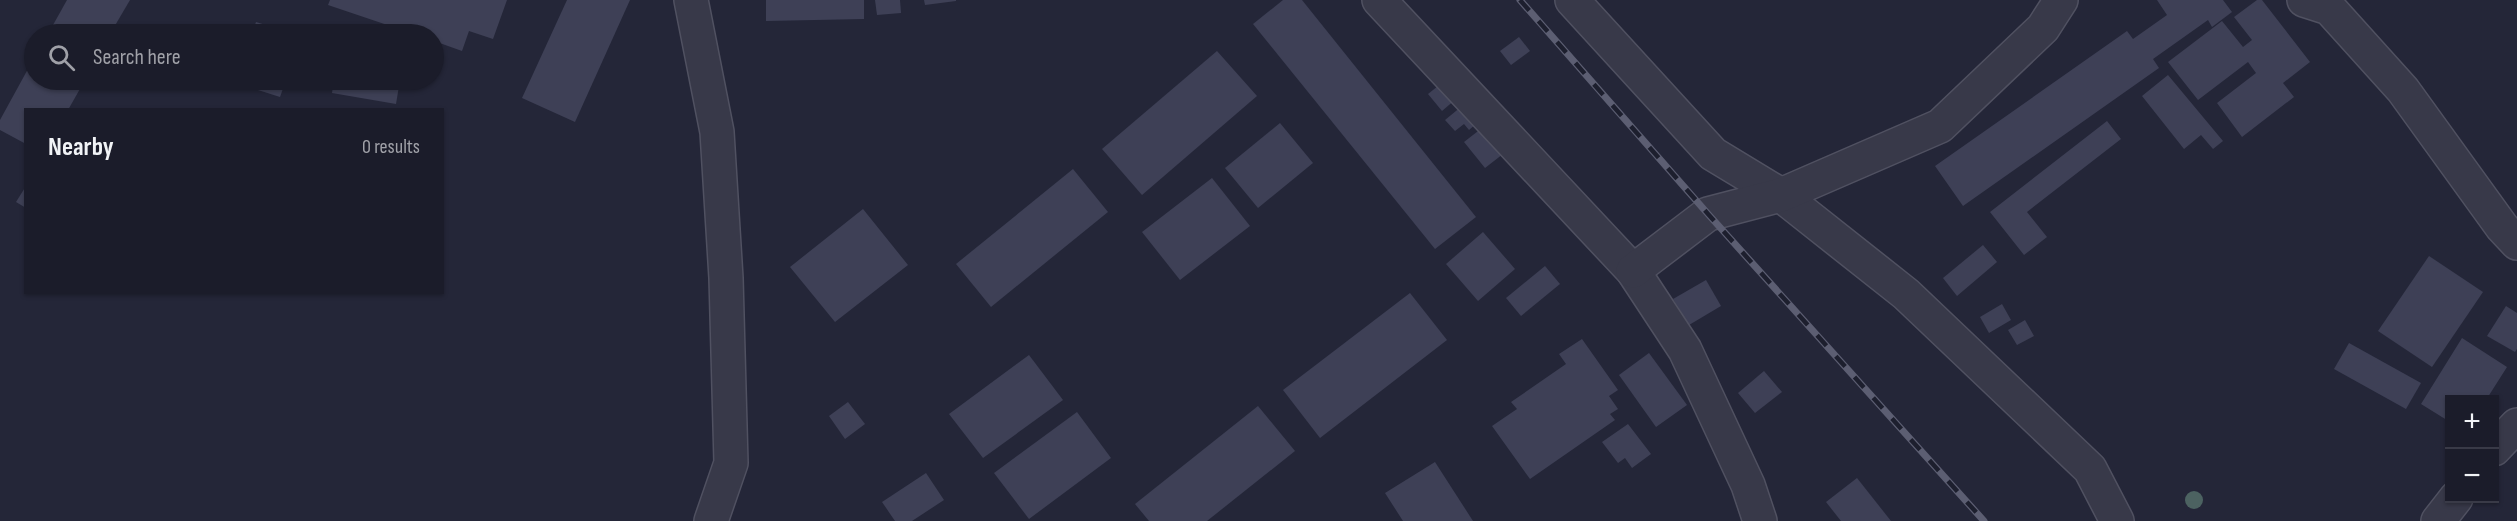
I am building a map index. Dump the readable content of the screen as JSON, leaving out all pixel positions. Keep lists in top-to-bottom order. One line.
{"page":{"search":"Search here","heading":["Nearby","0 results"],"map_buttons":["+","−"]}}
